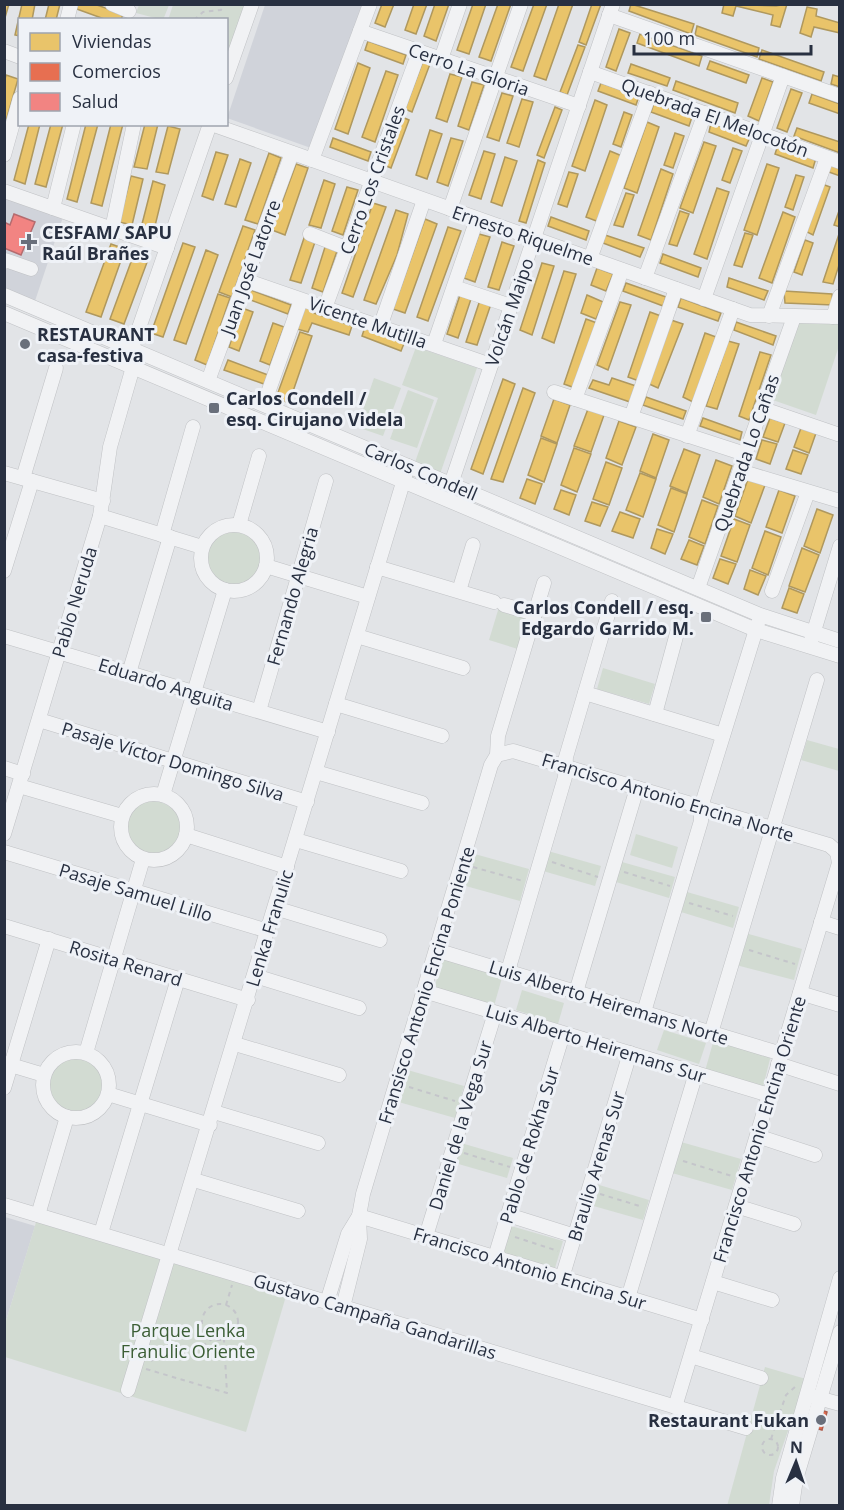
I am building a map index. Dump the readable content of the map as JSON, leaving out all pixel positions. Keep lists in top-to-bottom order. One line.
{"streets":{"street":["Cerro La Gloria","Quebrada El Melocotón","Cerro Los Cristales","Ernesto Riquelme","Juan José Latorre","Volcán Maipo","Vicente Mutilla","Quebrada Lo Cañas","Carlos Condell","Fernando Alegria","Pablo Neruda","Eduardo Anguita","Pasaje Víctor Domingo Silva","Francisco Antonio Encina Norte","Pasaje Samuel Lillo","Lenka Franulic","Rosita Renard","Fransisco Antonio Encina Poniente","Luis Alberto Heiremans Norte","Luis Alberto Heiremans Sur","Daniel de la Vega Sur","Francisco Antonio Encina Oriente","Pablo de Rokha Sur","Braulio Arenas Sur","Francisco Antonio Encina Sur","Gustavo Campaña Gandarillas"]},"crossings":[["Cerro La Gloria","Cerro Los Cristales"],["Cerro La Gloria","Volcán Maipo"],["Quebrada El Melocotón","Volcán Maipo"],["Cerro Los Cristales","Ernesto Riquelme"],["Cerro Los Cristales","Vicente Mutilla"],["Ernesto Riquelme","Juan José Latorre"],["Ernesto Riquelme","Volcán Maipo"],["Ernesto Riquelme","Quebrada Lo Cañas"],["Juan José Latorre","Vicente Mutilla"],["Juan José Latorre","Carlos Condell"],["Volcán Maipo","Vicente Mutilla"],["Volcán Maipo","Carlos Condell"],["Quebrada Lo Cañas","Carlos Condell"],["Carlos Condell","Pablo Neruda"],["Carlos Condell","Lenka Franulic"],["Fernando Alegria","Eduardo Anguita"],["Pablo Neruda","Eduardo Anguita"],["Pablo Neruda","Pasaje Víctor Domingo Silva"],["Eduardo Anguita","Lenka Franulic"],["Pasaje Víctor Domingo Silva","Lenka Franulic"],["Francisco Antonio Encina Norte","Fransisco Antonio Encina Poniente"],["Francisco Antonio Encina Norte","Francisco Antonio Encina Oriente"],["Pasaje Samuel Lillo","Lenka Franulic"],["Lenka Franulic","Rosita Renard"],["Lenka Franulic","Gustavo Campaña Gandarillas"],["Fransisco Antonio Encina Poniente","Luis Alberto Heiremans Norte"],["Fransisco Antonio Encina Poniente","Luis Alberto Heiremans Sur"],["Fransisco Antonio Encina Poniente","Francisco Antonio Encina Sur"],["Fransisco Antonio Encina Poniente","Gustavo Campaña Gandarillas"],["Luis Alberto Heiremans Norte","Francisco Antonio Encina Oriente"],["Luis Alberto Heiremans Sur","Daniel de la Vega Sur"],["Luis Alberto Heiremans Sur","Francisco Antonio Encina Oriente"],["Luis Alberto Heiremans Sur","Pablo de Rokha Sur"],["Luis Alberto Heiremans Sur","Braulio Arenas Sur"],["Daniel de la Vega Sur","Francisco Antonio Encina Sur"],["Francisco Antonio Encina Oriente","Francisco Antonio Encina Sur"],["Francisco Antonio Encina Oriente","Gustavo Campaña Gandarillas"],["Pablo de Rokha Sur","Francisco Antonio Encina Sur"],["Braulio Arenas Sur","Francisco Antonio Encina Sur"]],"parks":["Parque Lenka Franulic Oriente"],"places":{"health":["CESFAM/ SAPU Raúl Brañes"],"other":["RESTAURANT casa-festiva","Restaurant Fukan"],"transit":["Carlos Condell / esq. Cirujano Videla","Carlos Condell / esq. Edgardo Garrido M."]},"legend":["Viviendas","Comercios","Salud"],"scale_bar":"100 m","north":"top"}
